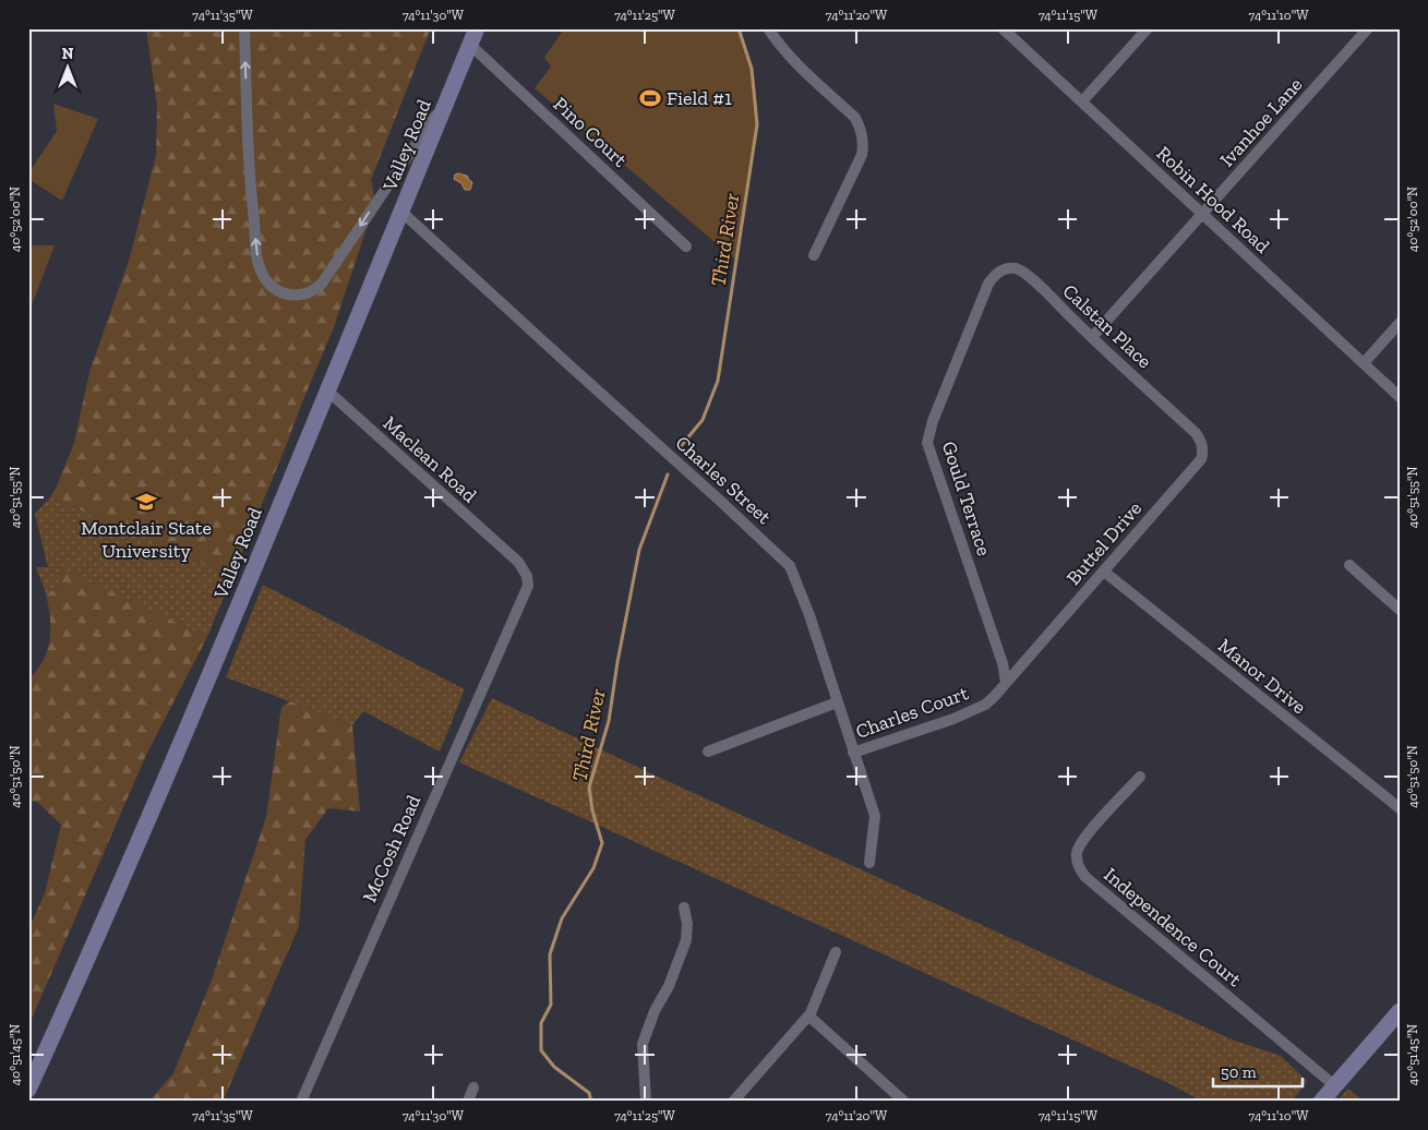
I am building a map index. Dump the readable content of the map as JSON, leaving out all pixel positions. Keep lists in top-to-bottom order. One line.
{"streets":{"main road":["Valley Road"],"street":["Ivanhoe Lane","Pino Court","Robin Hood Road","Calstan Place","Maclean Road","Charles Street","Gould Terrace","Buttel Drive","Manor Drive","Charles Court","McCosh Road","Independence Court"]},"crossings":[["Ivanhoe Lane","Robin Hood Road"],["Ivanhoe Lane","Calstan Place"],["Pino Court","Valley Road"],["Valley Road","Maclean Road"],["Valley Road","Charles Street"],["Calstan Place","Gould Terrace"],["Calstan Place","Buttel Drive"],["Maclean Road","McCosh Road"],["Charles Street","Charles Court"],["Gould Terrace","Buttel Drive"],["Gould Terrace","Charles Court"],["Buttel Drive","Manor Drive"],["Buttel Drive","Charles Court"]],"water":["Third River"],"places":{"sports":["Field #1"],"school or university":["Montclair State University"]},"scale_bar":"50 m","north":"top","coordinates":["74°11'35\"W","74°11'30\"W","74°11'25\"W","74°11'20\"W","74°11'15\"W","74°11'10\"W","40°52'00\"N","40°51'55\"N","40°51'50\"N","40°51'45\"N"]}
